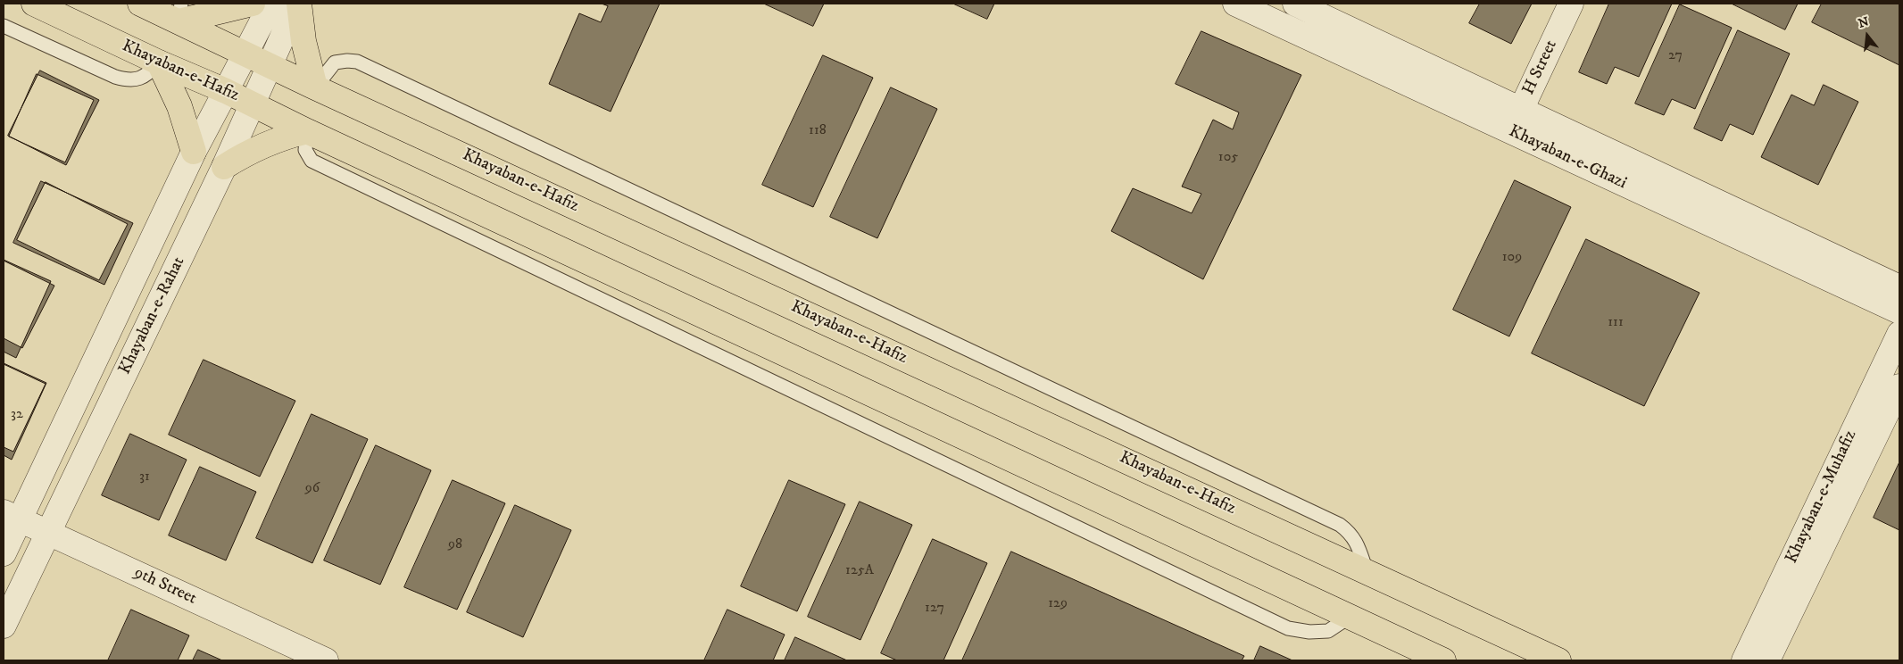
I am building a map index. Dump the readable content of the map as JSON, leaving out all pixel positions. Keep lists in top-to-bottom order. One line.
{"streets":{"main road":["Khayaban-e-Hafiz"],"street":["H Street","Khayaban-e-Ghazi","Khayaban-e-Rahat","Khayaban-e-Muhafiz","9th Street"]},"crossings":[["H Street","Khayaban-e-Ghazi"],["Khayaban-e-Hafiz","Khayaban-e-Rahat"],["Khayaban-e-Rahat","9th Street"]],"house_numbers":["27","118","105","109","111","32","31","96","98","125A","129","127"],"north":"top"}
